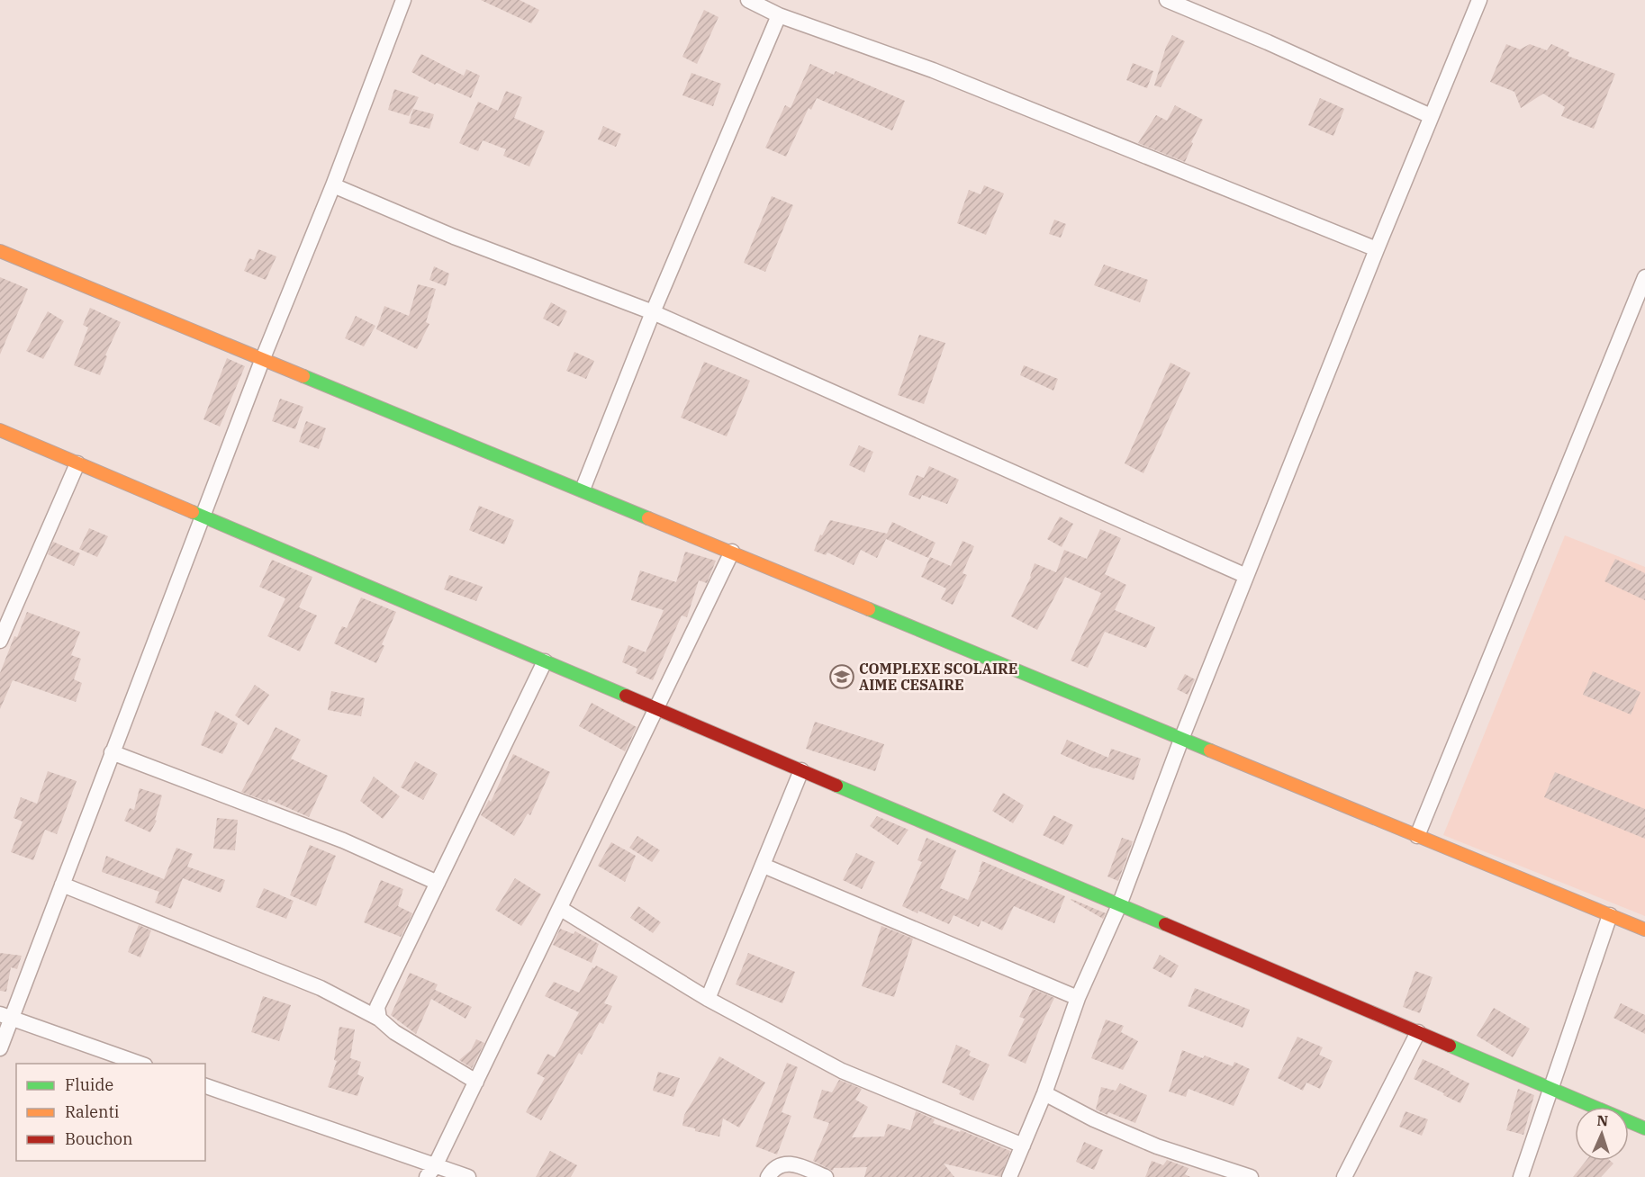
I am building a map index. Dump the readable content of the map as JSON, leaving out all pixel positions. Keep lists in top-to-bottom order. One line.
{"places":{"school or university":["COMPLEXE SCOLAIRE AIME CESAIRE"]},"legend":["Fluide","Ralenti","Bouchon"],"north":"top"}
